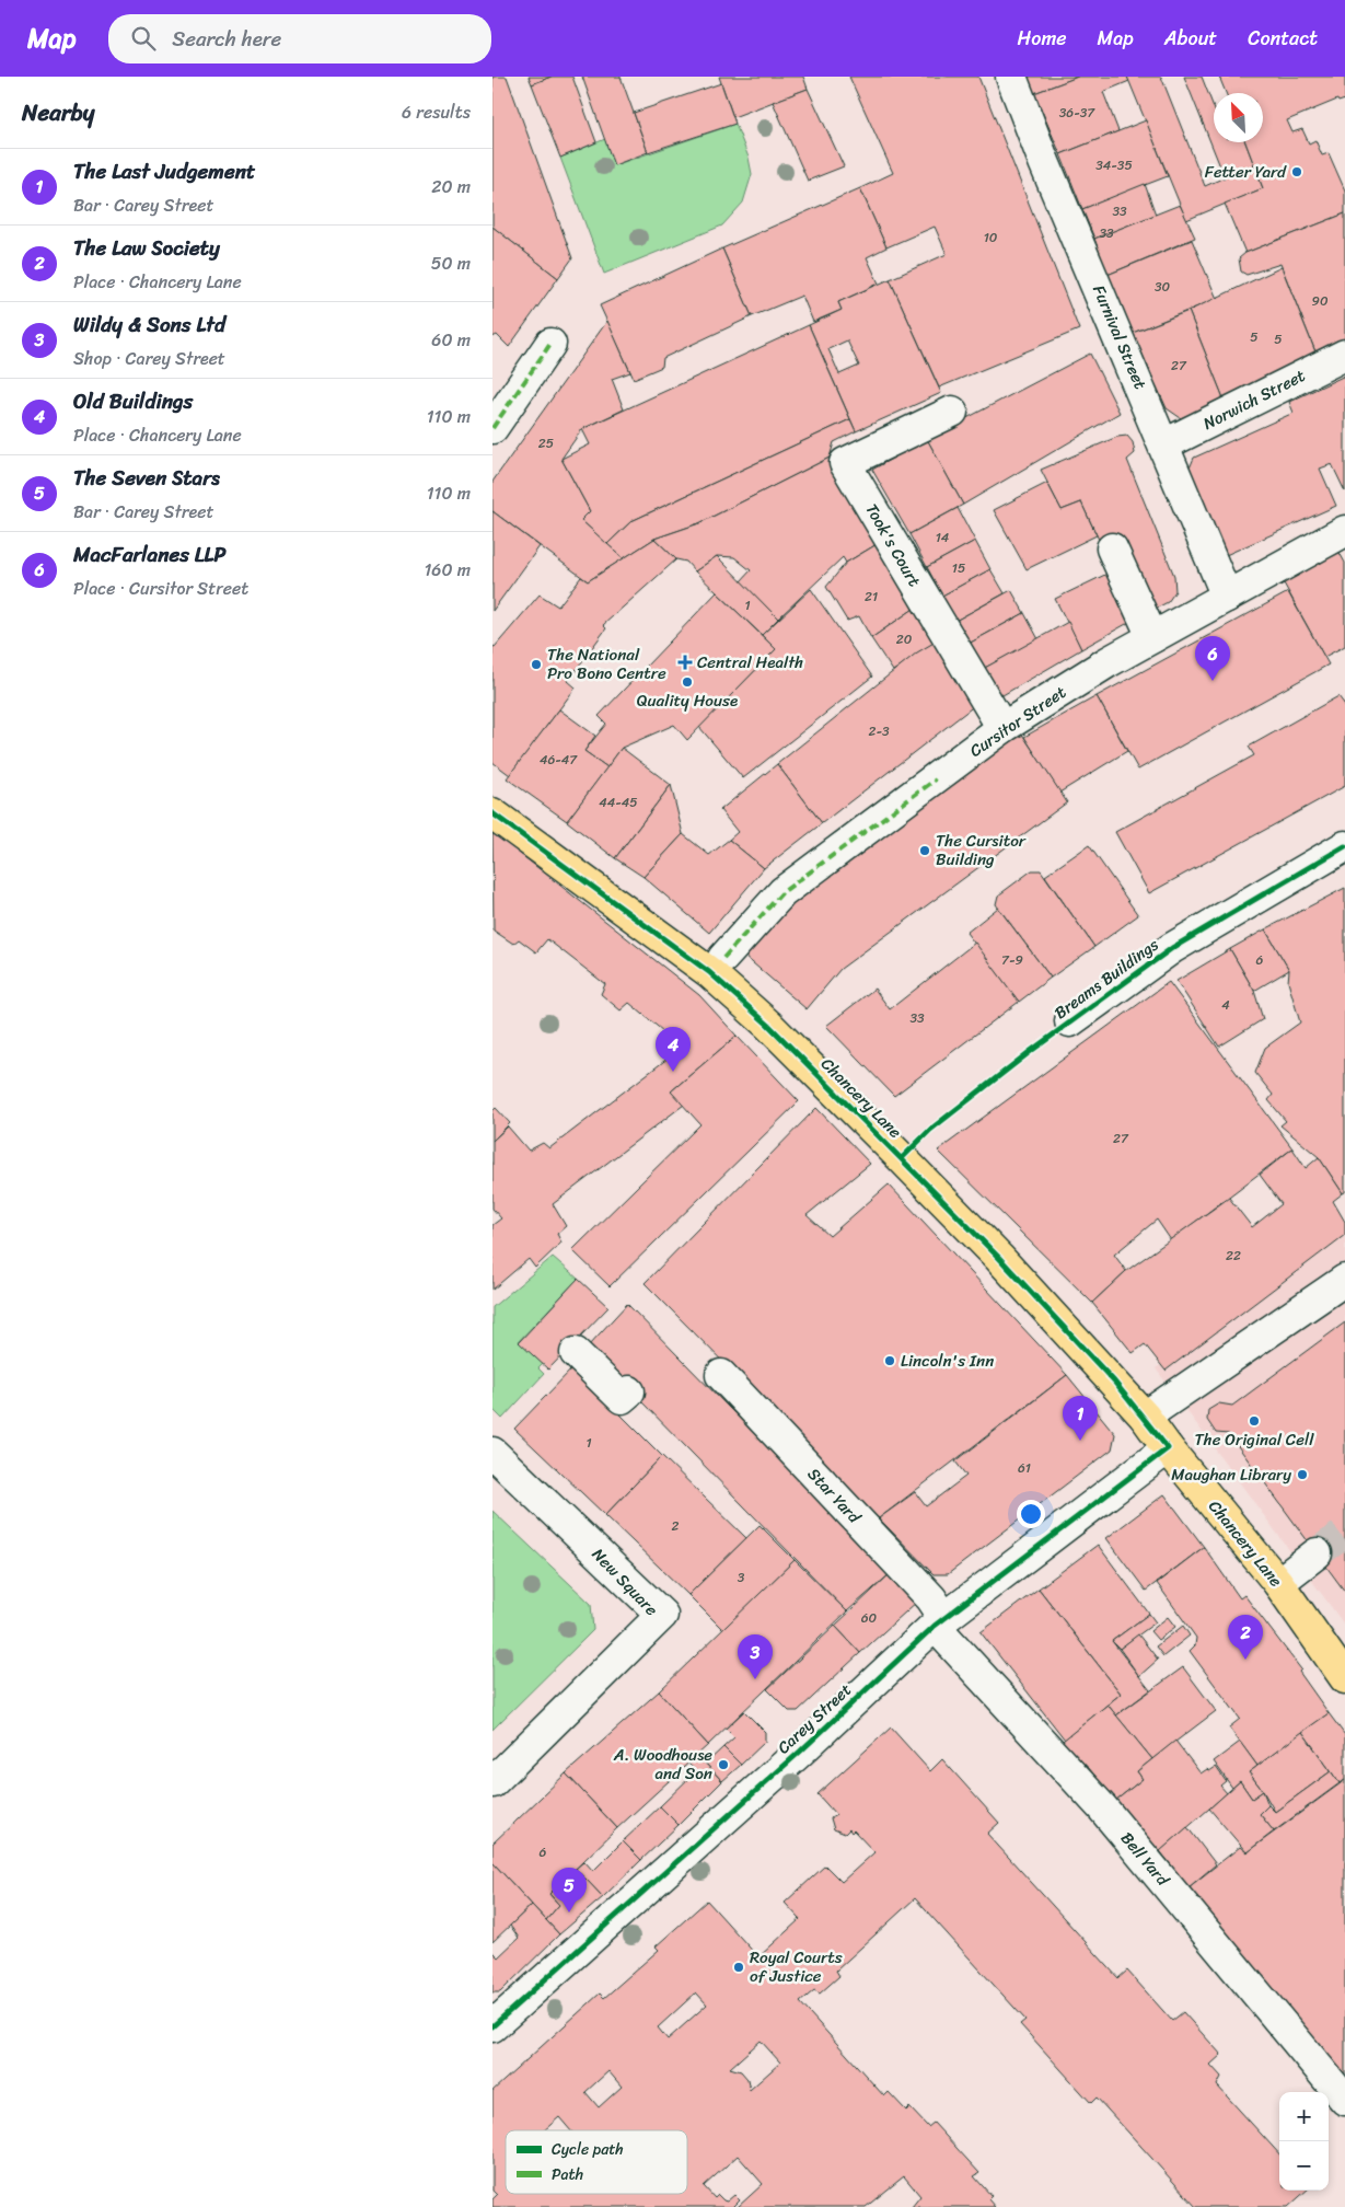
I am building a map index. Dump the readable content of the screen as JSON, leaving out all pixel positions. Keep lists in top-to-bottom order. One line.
{"streets":{"main road":["Chancery Lane"],"street":["Furnival Street","Norwich Street","Took's Court","Cursitor Street","Breams Buildings","Star Yard","New Square","Carey Street","Bell Yard"]},"crossings":[["Furnival Street","Norwich Street"],["Furnival Street","Cursitor Street"],["Took's Court","Cursitor Street"],["Chancery Lane","Carey Street"],["Star Yard","Carey Street"],["Star Yard","Bell Yard"],["Carey Street","Bell Yard"]],"places":{"other":["Fetter Yard","The National Pro Bono Centre","Quality House","The Cursitor Building","Lincoln's Inn","The Original Cell","Maughan Library","A. Woodhouse and Son","Royal Courts of Justice"],"health":["Central Health"]},"house_numbers":["36-37","34-35","33","33","10","30","90","5","5","27","25","14","15","21","1","20","2-3","46-47","44-45","7-9","6","4","33","27","22","1","61","2","3","60","6"],"legend":["Cycle path","Path"],"north":"top left","page":{"header":"Map","search":"Search here","nav":["Home","Map","About","Contact"],"heading":["Nearby","6 results"],"list":[{"mark":"1","name":"The Last Judgement","note":"Bar · Carey Street","value":"20 m"},{"mark":"2","name":"The Law Society","note":"Place · Chancery Lane","value":"50 m"},{"mark":"3","name":"Wildy & Sons Ltd","note":"Shop · Carey Street","value":"60 m"},{"mark":"4","name":"Old Buildings","note":"Place · Chancery Lane","value":"110 m"},{"mark":"5","name":"The Seven Stars","note":"Bar · Carey Street","value":"110 m"},{"mark":"6","name":"MacFarlanes LLP","note":"Place · Cursitor Street","value":"160 m"}],"pins":["6","4","1","2","3","5"],"map_buttons":["+","−"]}}
